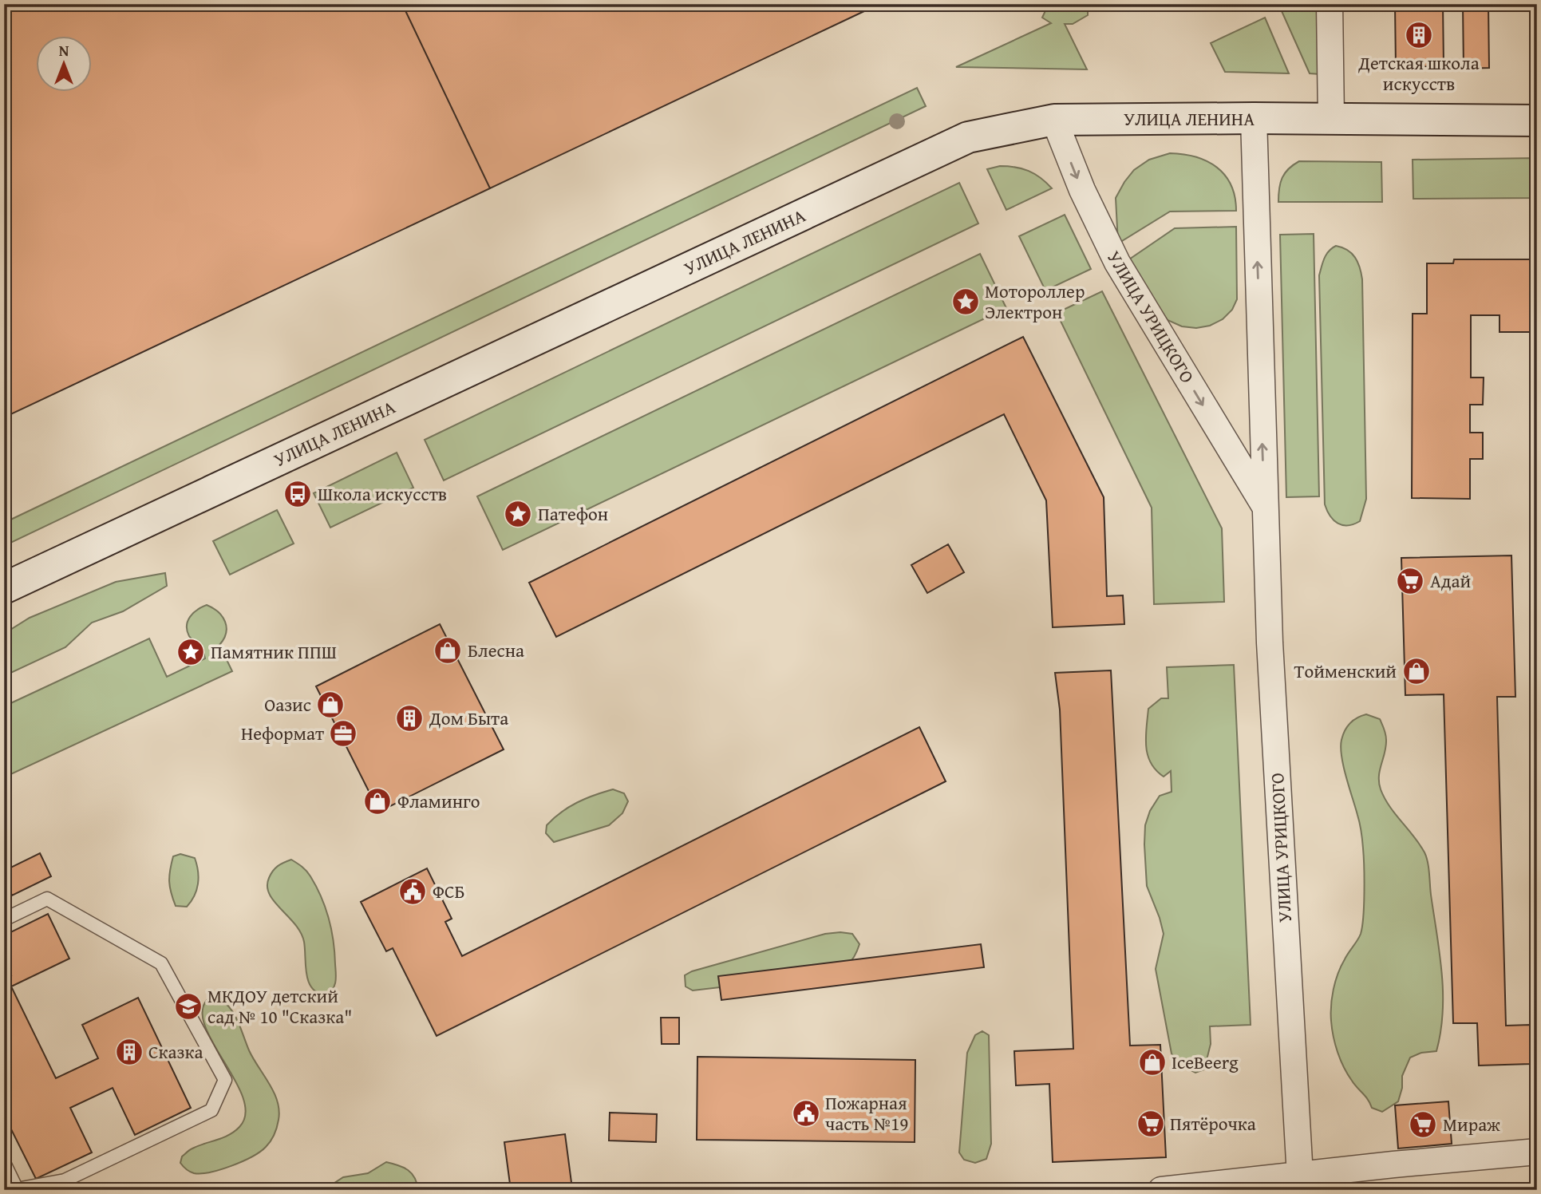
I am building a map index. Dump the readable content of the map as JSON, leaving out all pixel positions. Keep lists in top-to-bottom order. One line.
{"streets":{"street":["УЛИЦА ЛЕНИНА","УЛИЦА УРИЦКОГО"]},"crossings":[["УЛИЦА ЛЕНИНА","УЛИЦА УРИЦКОГО"]],"places":{"building":["Детская школа искусств","Дом Быта","Сказка"],"place":["Мотороллер Электрон","Патефон","Памятник ППШ"],"bus stop":["Школа искусств"],"supermarket":["Адай","Пятёрочка","Мираж"],"shop":["Блесна","Тойменский","Оазис","Фламинго","IceBeerg"],"office":["Неформат"],"public building":["ФСБ","Пожарная часть №19"],"school or university":["МКДОУ детский сад № 10 \"Сказка\""]},"north":"top"}
